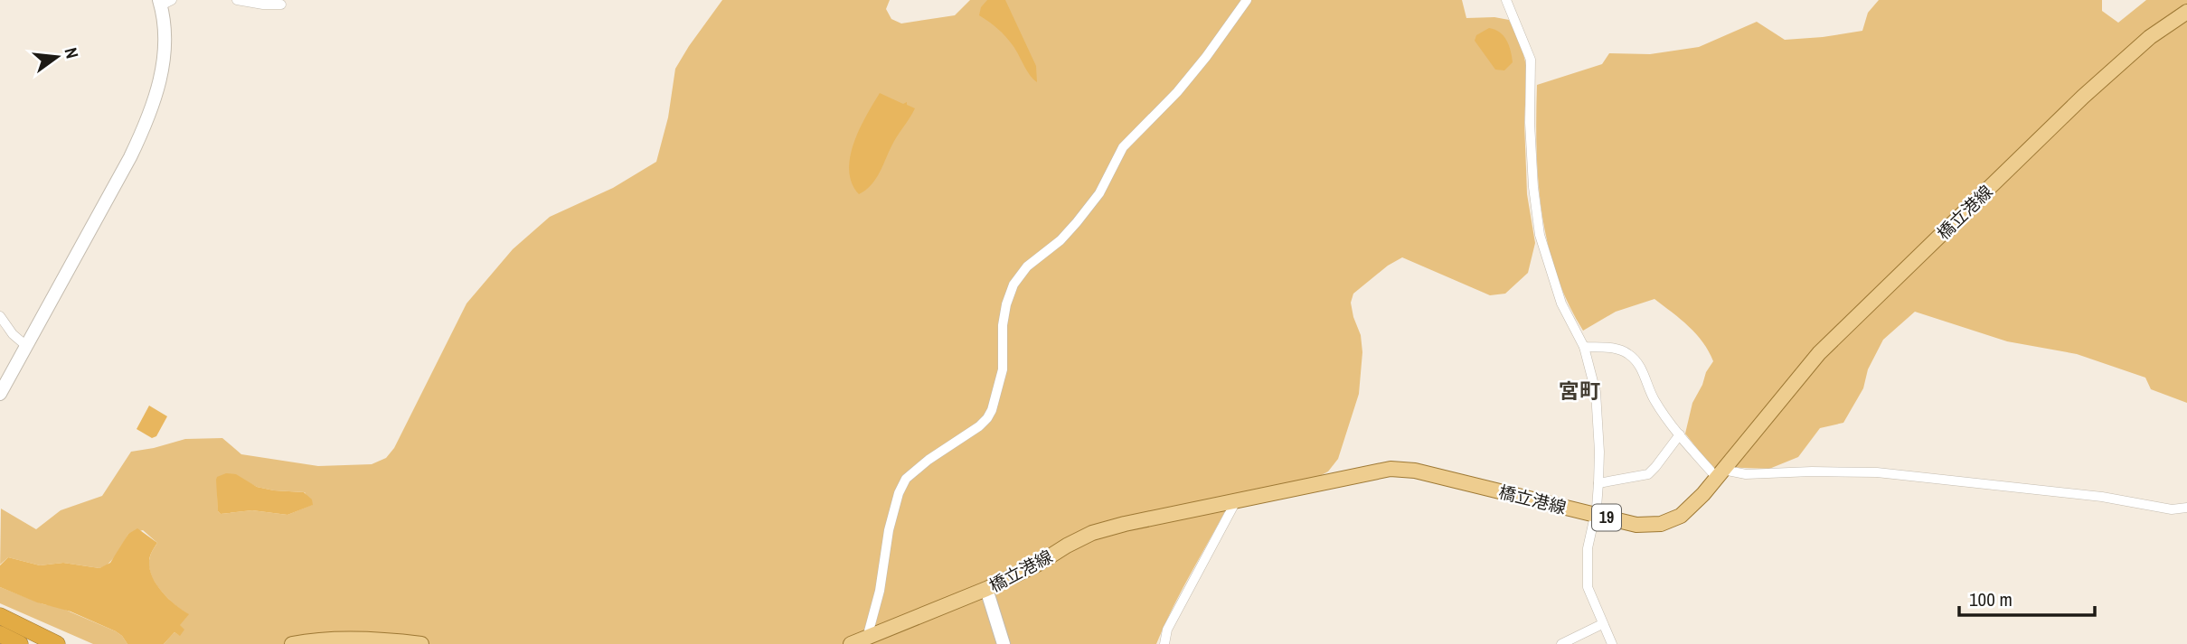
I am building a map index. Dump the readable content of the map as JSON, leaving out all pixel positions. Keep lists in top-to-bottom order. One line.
{"streets":{"main road":["橋立港線","19"]},"districts":["宮町"],"scale_bar":"100 m","north":"right"}
